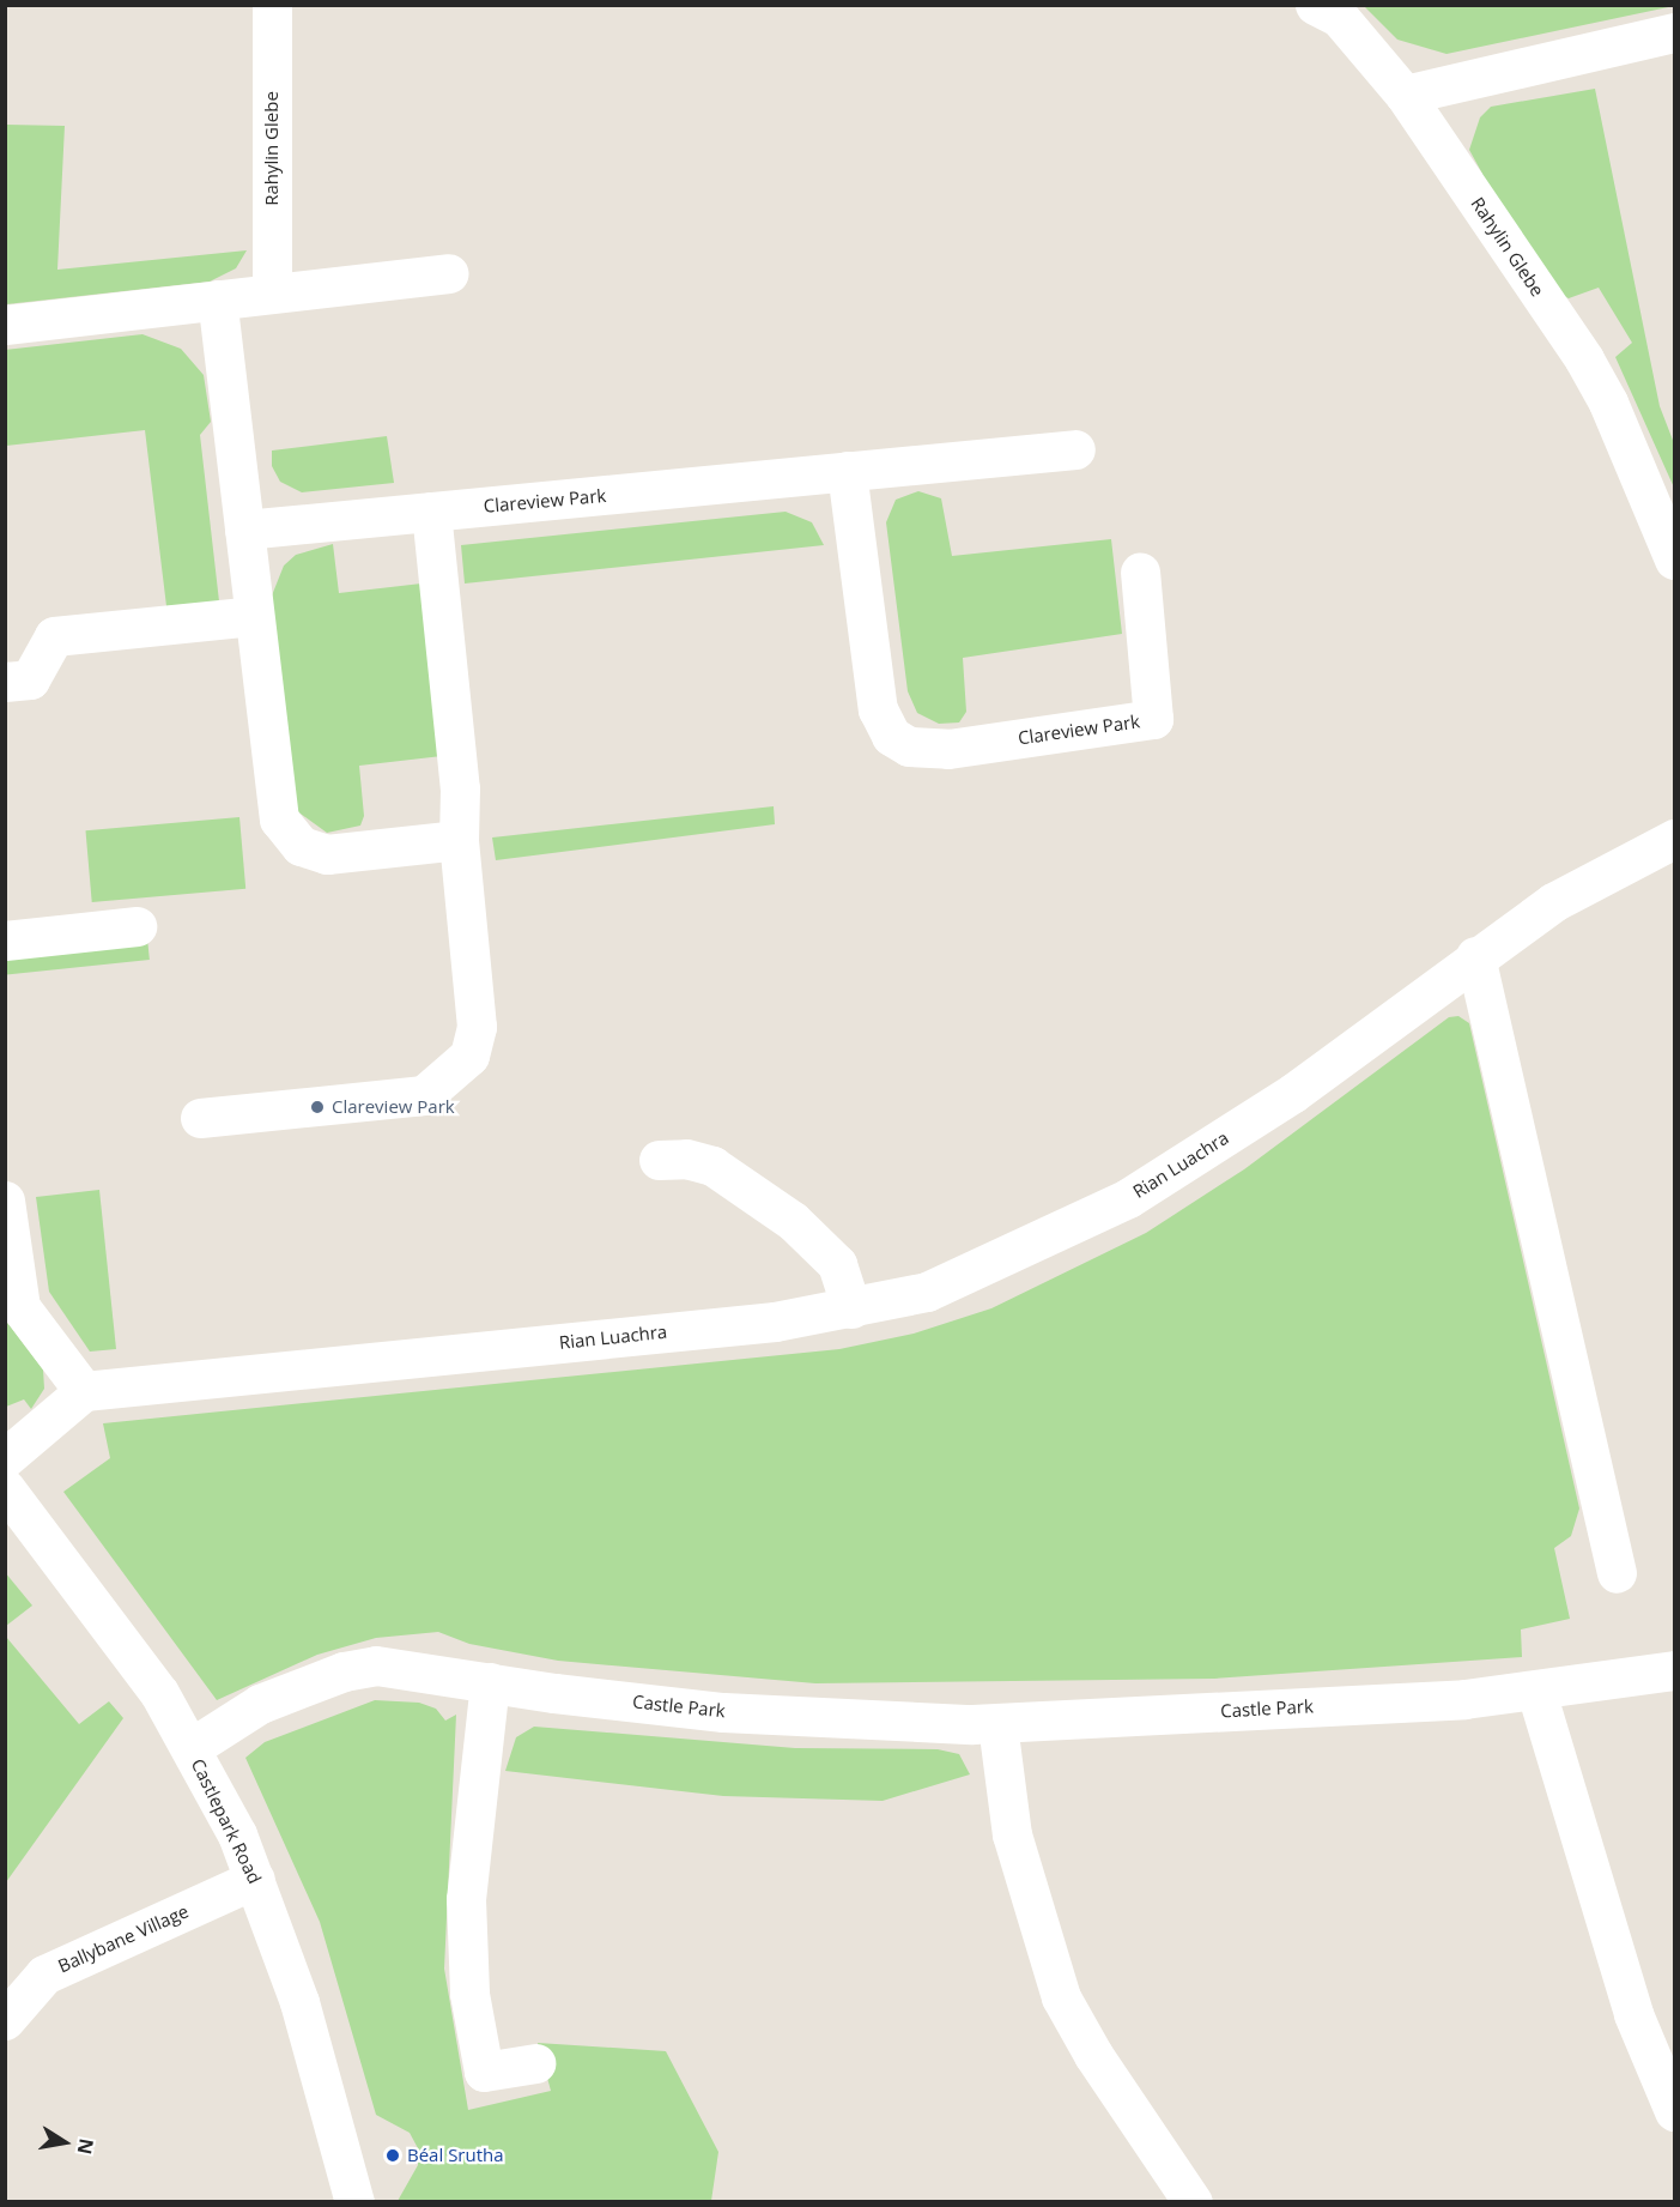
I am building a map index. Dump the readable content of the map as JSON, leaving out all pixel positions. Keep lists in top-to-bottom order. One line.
{"streets":{"street":["Rahylin Glebe","Clareview Park","Rian Luachra","Castle Park","Castlepark Road","Ballybane Village"]},"crossings":[["Castle Park","Castlepark Road"],["Castlepark Road","Ballybane Village"]],"places":["Clareview Park","Béal Srutha"],"north":"right"}
